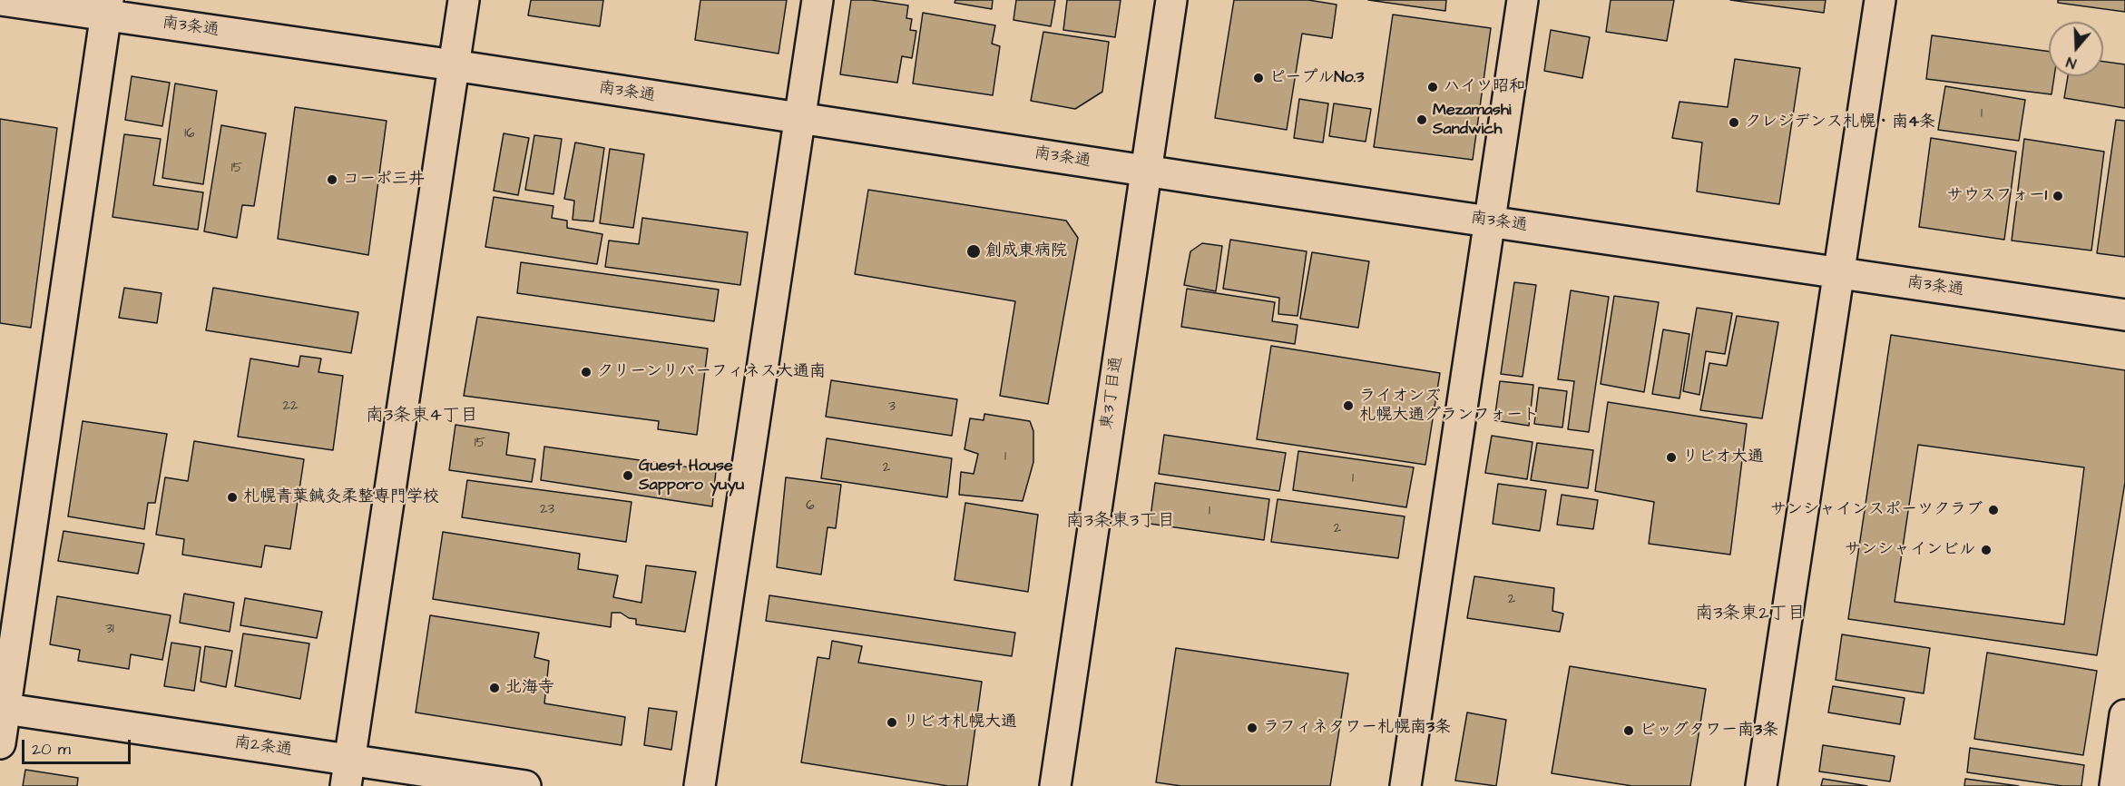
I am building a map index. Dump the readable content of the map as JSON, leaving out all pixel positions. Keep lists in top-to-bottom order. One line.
{"streets":{"street":["南3条通","東3丁目通","南2条通"]},"crossings":[["南3条通","東3丁目通"]],"districts":["南3条東4丁目","南3条東3丁目","南3条東2丁目"],"places":["ピープルNo.3","ハイツ昭和","Mezamashi Sandwich","クレジデンス札幌・南4条","コーポ三井","サウスフォー1","創成東病院","クリーンリバーフィネス大通南","ライオンズ 札幌大通グランフォート","リビオ大通","Guest House Sapporo yuyu","札幌青葉鍼灸柔整専門学校","サンシャインスポーツクラブ","サンシャインビル","北海寺","リビオ札幌大通","ラフィネタワー札幌南3条","ビッグタワー南3条"],"house_numbers":["1","16","15","22","3","15","1","2","1","6","23","1","2","2","31"],"scale_bar":"20 m","north":"bottom"}
